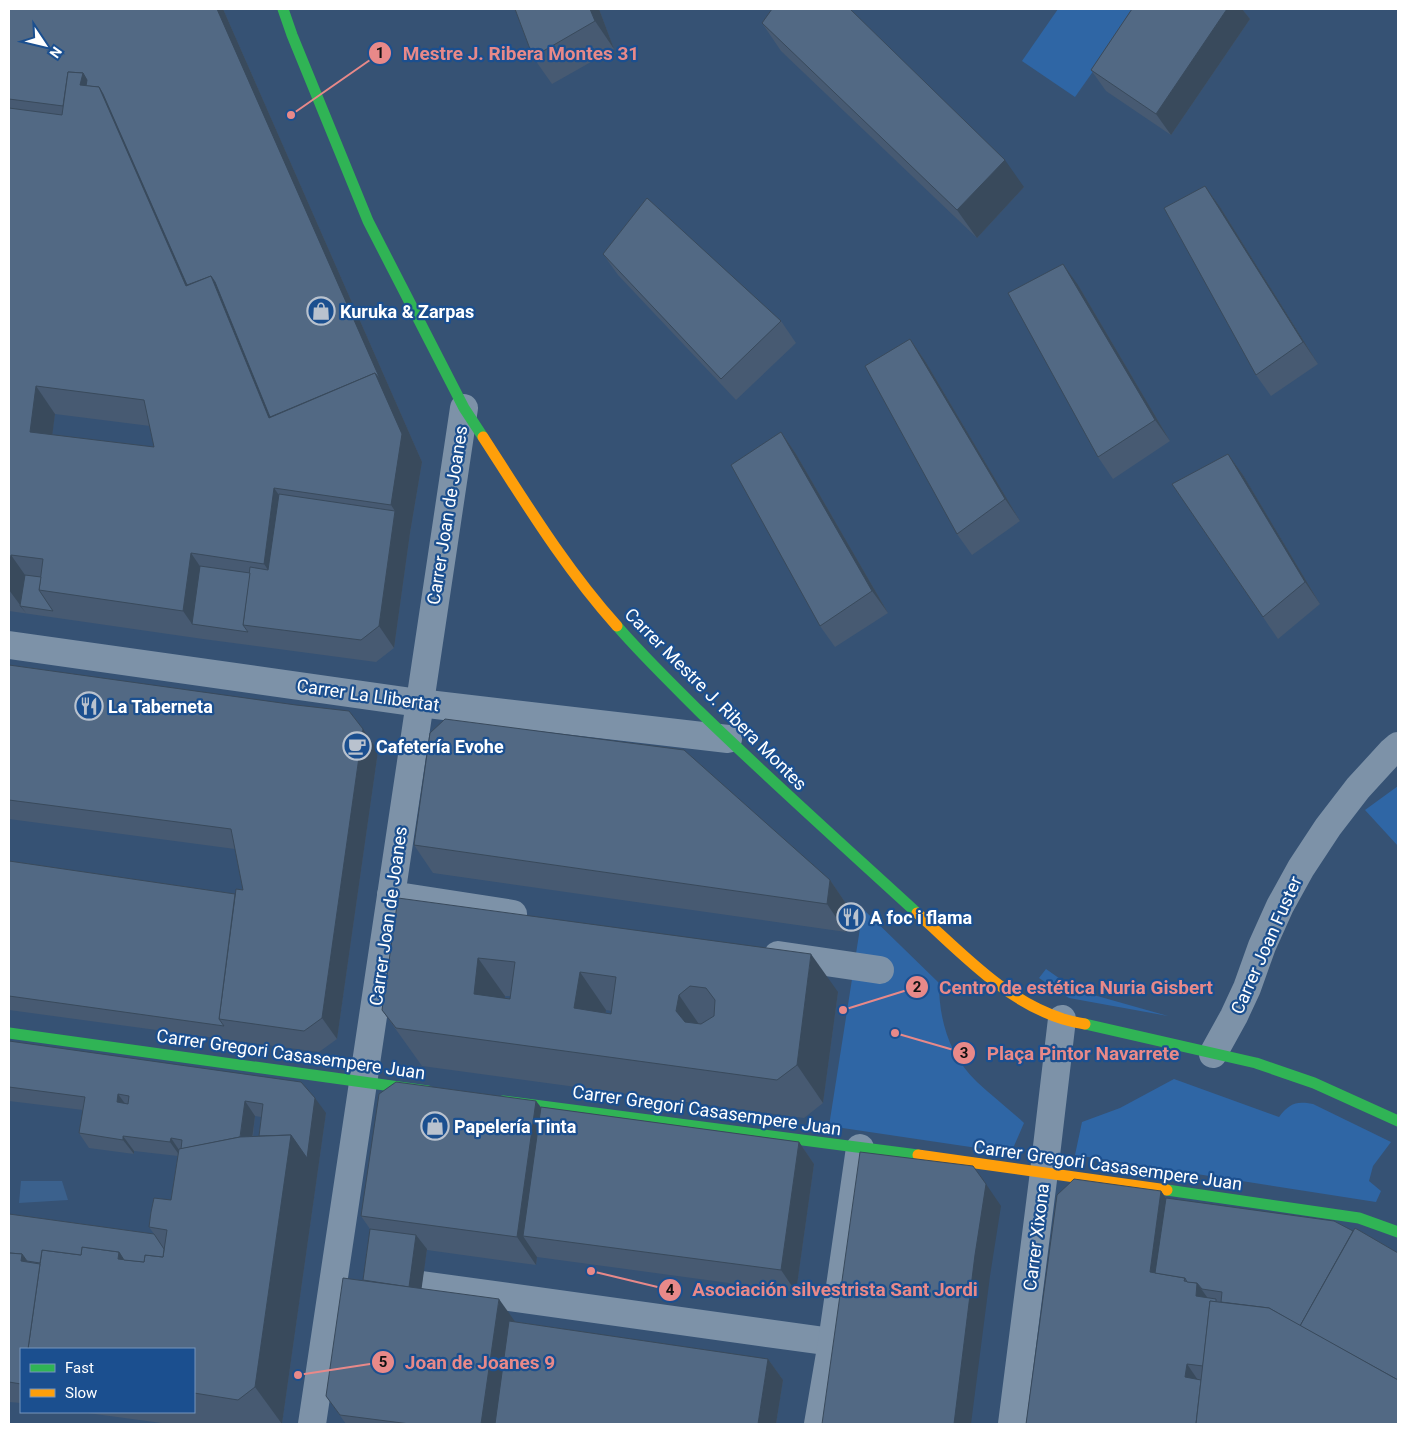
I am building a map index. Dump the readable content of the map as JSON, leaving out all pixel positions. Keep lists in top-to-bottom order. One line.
{"streets":{"street":["Carrer Joan de Joanes","Carrer La Llibertat","Carrer Mestre J. Ribera Montes","Carrer Joan Fuster","Carrer Gregori Casasempere Juan","Carrer Xixona"]},"crossings":[["Carrer Joan de Joanes","Carrer La Llibertat"],["Carrer Joan de Joanes","Carrer Mestre J. Ribera Montes"],["Carrer Joan de Joanes","Carrer Gregori Casasempere Juan"],["Carrer La Llibertat","Carrer Mestre J. Ribera Montes"],["Carrer Mestre J. Ribera Montes","Carrer Joan Fuster"],["Carrer Mestre J. Ribera Montes","Carrer Xixona"],["Carrer Gregori Casasempere Juan","Carrer Xixona"]],"places":{"other":["Mestre J. Ribera Montes 31","Centro de estética Nuria Gisbert","Plaça Pintor Navarrete","Asociación silvestrista Sant Jordi","Joan de Joanes 9"],"shop":["Kuruka & Zarpas","Papelería Tinta"],"restaurant":["La Taberneta","A foc i flama"],"cafe":["Cafetería Evohe"]},"legend":["Fast","Slow"],"north":"bottom right"}
